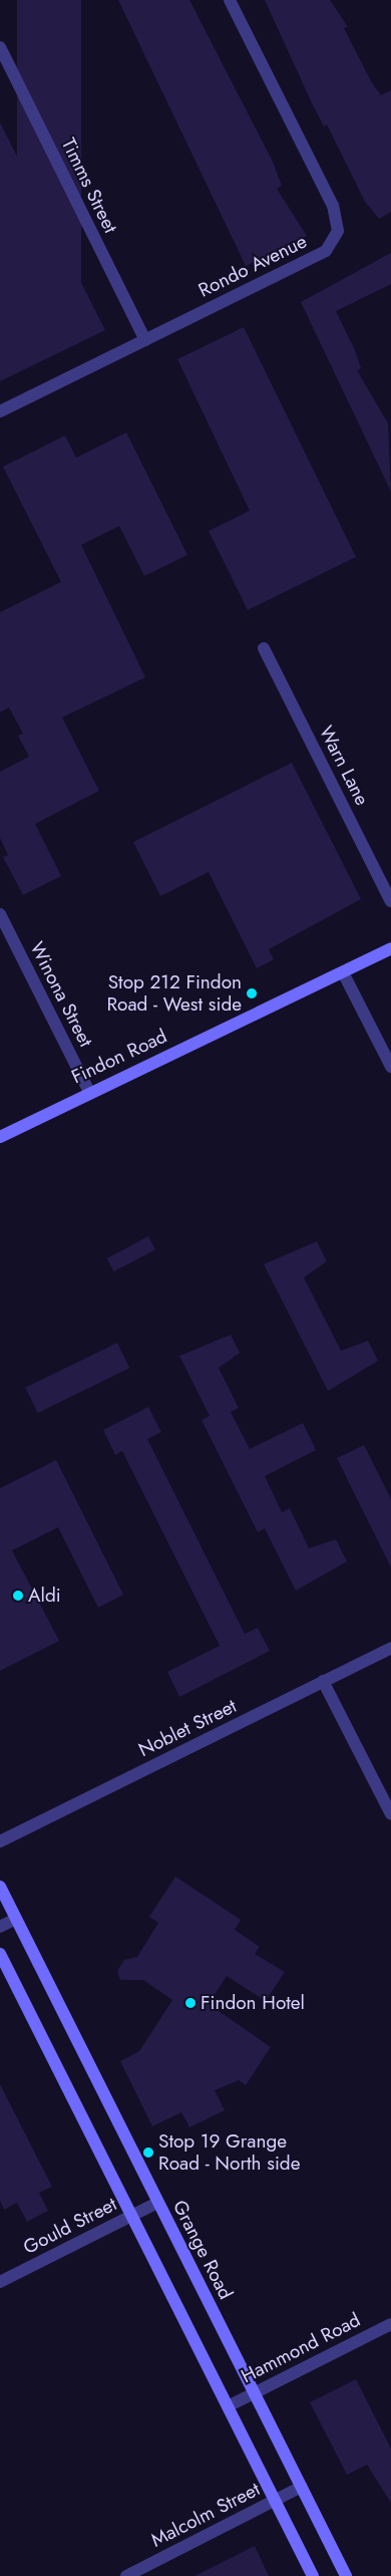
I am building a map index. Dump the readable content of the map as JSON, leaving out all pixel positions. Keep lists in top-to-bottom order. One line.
{"streets":{"main road":["Findon Road","Grange Road"],"street":["Timms Street","Rondo Avenue","Warn Lane","Winona Street","Noblet Street","Gould Street","Hammond Road","Malcolm Street"]},"crossings":[["Timms Street","Rondo Avenue"],["Winona Street","Findon Road"],["Gould Street","Grange Road"],["Grange Road","Hammond Road"],["Grange Road","Malcolm Street"]],"places":["Stop 212 Findon Road - West side","Aldi","Findon Hotel","Stop 19 Grange Road - North side"]}
